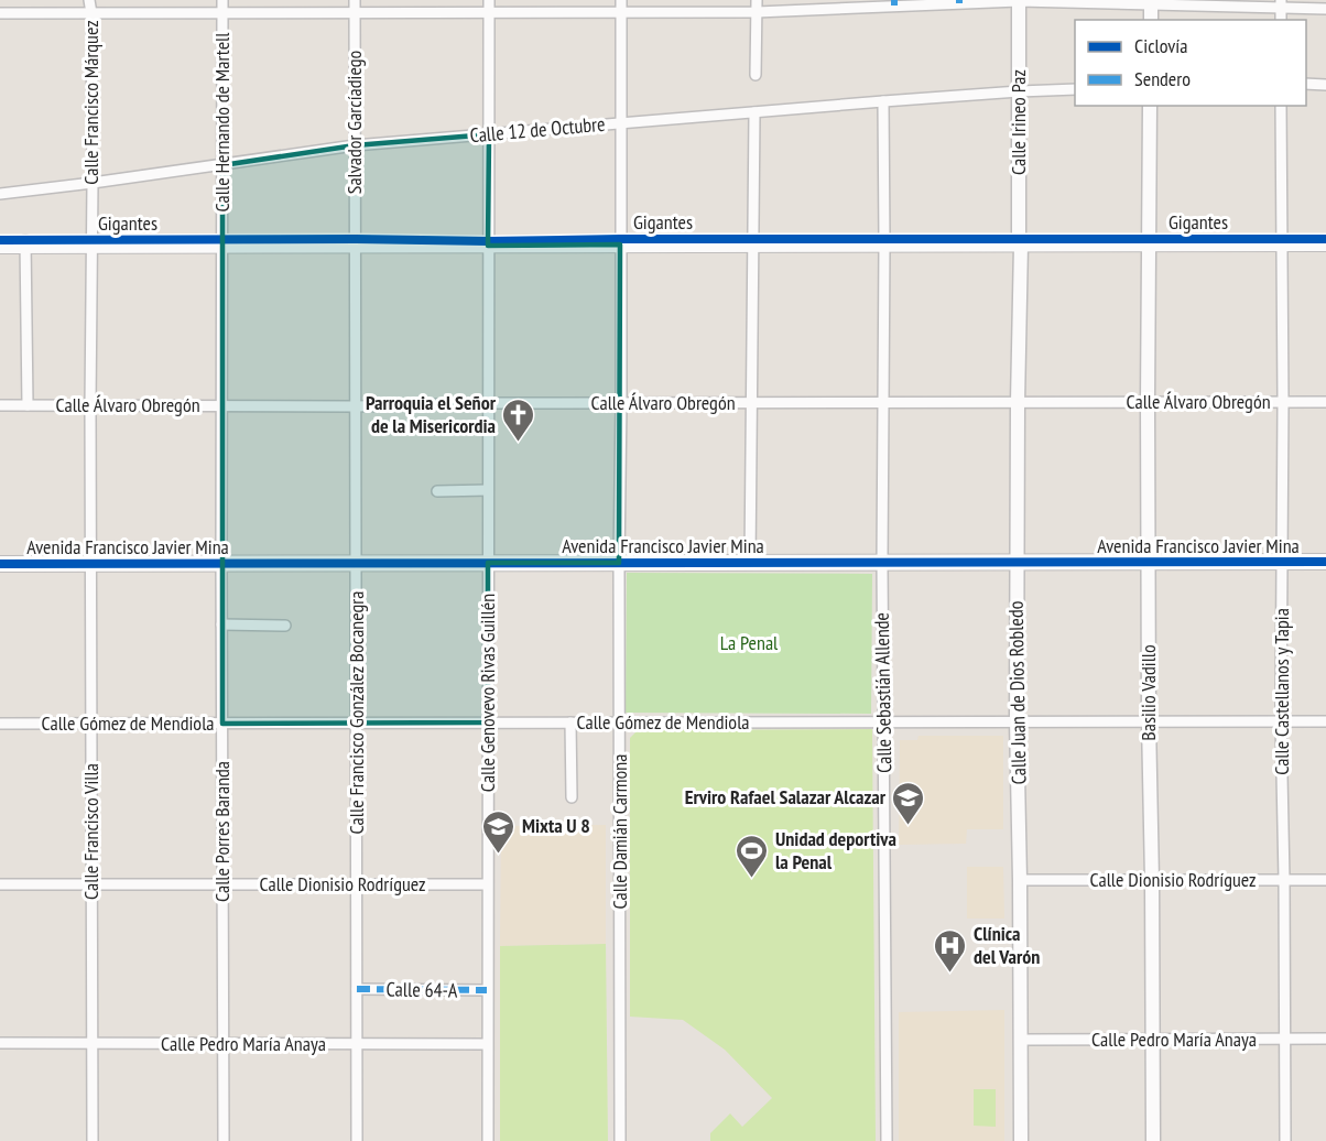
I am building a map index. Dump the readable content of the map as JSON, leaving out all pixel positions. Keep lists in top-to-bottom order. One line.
{"streets":{"main road":["Avenida Francisco Javier Mina"],"street":["Calle Francisco Márquez","Calle Hernando de Martell","Salvador Garcíadiego","Calle Irineo Paz","Calle 12 de Octubre","Calle Álvaro Obregón","Calle Castellanos y Tapia","Calle Genovevo Rivas Guillén","Calle Sebastián Allende","Calle Juan de Dios Robledo","Basilio Vadillo","Calle Francisco González Bocanegra","Calle Gómez de Mendiola","Calle Francisco Villa","Calle Porres Baranda","Calle Damián Carmona","Calle Dionisio Rodríguez","Calle 64-A","Calle Pedro María Anaya"],"cycle path":["Gigantes"]},"crossings":[["Calle Francisco Márquez","Calle 12 de Octubre"],["Calle Francisco Márquez","Calle Francisco Villa"],["Calle Hernando de Martell","Calle 12 de Octubre"],["Calle Hernando de Martell","Calle Porres Baranda"],["Salvador Garcíadiego","Calle 12 de Octubre"],["Salvador Garcíadiego","Calle Francisco González Bocanegra"],["Calle Irineo Paz","Calle 12 de Octubre"],["Calle Irineo Paz","Calle Juan de Dios Robledo"],["Calle 12 de Octubre","Calle Genovevo Rivas Guillén"],["Calle 12 de Octubre","Calle Sebastián Allende"],["Calle 12 de Octubre","Calle Damián Carmona"],["Calle Álvaro Obregón","Calle Castellanos y Tapia"],["Calle Álvaro Obregón","Calle Genovevo Rivas Guillén"],["Calle Álvaro Obregón","Calle Sebastián Allende"],["Calle Álvaro Obregón","Calle Juan de Dios Robledo"],["Calle Álvaro Obregón","Basilio Vadillo"],["Calle Álvaro Obregón","Calle Francisco González Bocanegra"],["Calle Álvaro Obregón","Calle Francisco Villa"],["Calle Álvaro Obregón","Calle Porres Baranda"],["Calle Álvaro Obregón","Calle Damián Carmona"],["Avenida Francisco Javier Mina","Calle Castellanos y Tapia"],["Avenida Francisco Javier Mina","Calle Genovevo Rivas Guillén"],["Avenida Francisco Javier Mina","Calle Sebastián Allende"],["Avenida Francisco Javier Mina","Calle Juan de Dios Robledo"],["Avenida Francisco Javier Mina","Basilio Vadillo"],["Avenida Francisco Javier Mina","Calle Francisco González Bocanegra"],["Avenida Francisco Javier Mina","Calle Francisco Villa"],["Avenida Francisco Javier Mina","Calle Porres Baranda"],["Avenida Francisco Javier Mina","Calle Damián Carmona"],["Calle Castellanos y Tapia","Calle Gómez de Mendiola"],["Calle Castellanos y Tapia","Calle Dionisio Rodríguez"],["Calle Castellanos y Tapia","Calle Pedro María Anaya"],["Calle Genovevo Rivas Guillén","Calle Gómez de Mendiola"],["Calle Genovevo Rivas Guillén","Calle Dionisio Rodríguez"],["Calle Genovevo Rivas Guillén","Calle 64-A"],["Calle Genovevo Rivas Guillén","Calle Pedro María Anaya"],["Calle Sebastián Allende","Calle Gómez de Mendiola"],["Calle Juan de Dios Robledo","Calle Gómez de Mendiola"],["Calle Juan de Dios Robledo","Calle Dionisio Rodríguez"],["Calle Juan de Dios Robledo","Calle Pedro María Anaya"],["Basilio Vadillo","Calle Gómez de Mendiola"],["Basilio Vadillo","Calle Dionisio Rodríguez"],["Basilio Vadillo","Calle Pedro María Anaya"],["Calle Francisco González Bocanegra","Calle Gómez de Mendiola"],["Calle Francisco González Bocanegra","Calle Dionisio Rodríguez"],["Calle Francisco González Bocanegra","Calle 64-A"],["Calle Francisco González Bocanegra","Calle Pedro María Anaya"],["Calle Gómez de Mendiola","Calle Francisco Villa"],["Calle Gómez de Mendiola","Calle Porres Baranda"],["Calle Gómez de Mendiola","Calle Damián Carmona"],["Calle Francisco Villa","Calle Dionisio Rodríguez"],["Calle Francisco Villa","Calle Pedro María Anaya"],["Calle Porres Baranda","Calle Dionisio Rodríguez"],["Calle Porres Baranda","Calle Pedro María Anaya"]],"parks":["La Penal"],"places":{"church":["Parroquia el Señor de la Misericordia"],"school or university":["Erviro Rafael Salazar Alcazar","Mixta U 8"],"sports":["Unidad deportiva la Penal"],"hospital":["Clínica del Varón"]},"legend":["Ciclovía","Sendero"]}
